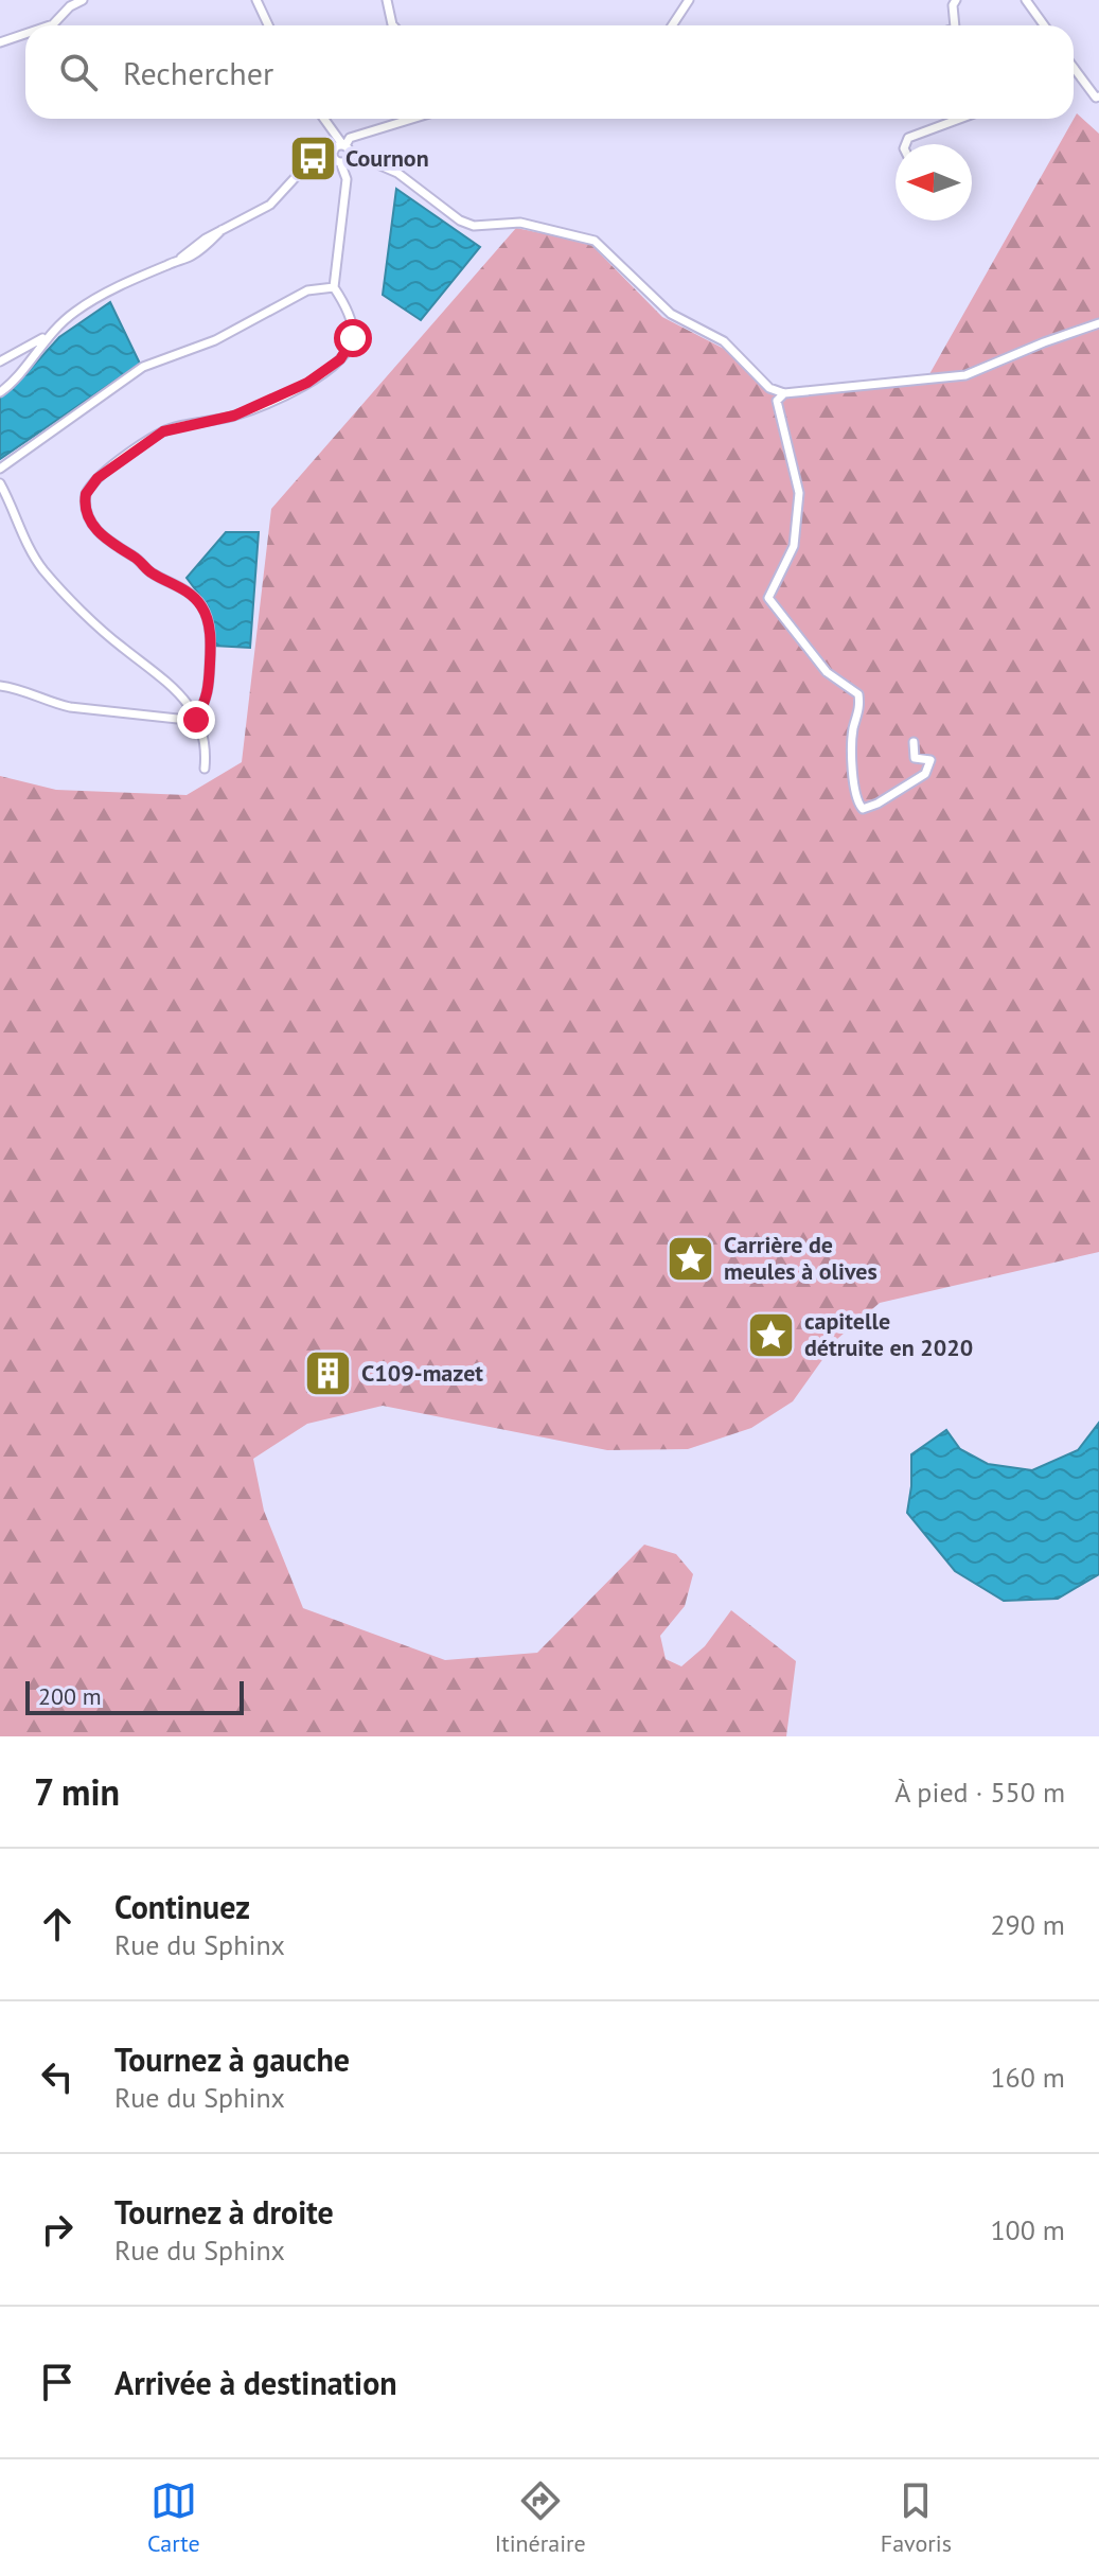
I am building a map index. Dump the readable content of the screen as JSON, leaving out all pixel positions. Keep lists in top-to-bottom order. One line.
{"places":{"bus stop":["Cournon"],"place":["Carrière de meules à olives","capitelle détruite en 2020"],"building":["C109-mazet"]},"scale_bar":"200 m","north":"left","page":{"search":"Rechercher","scale":"200 m","heading":["7 min","À pied · 550 m"],"list":[["Continuez","Rue du Sphinx","290 m"],["Tournez à gauche","Rue du Sphinx","160 m"],["Tournez à droite","Rue du Sphinx","100 m"],"Arrivée à destination"],"nav":["Carte","Itinéraire","Favoris"]}}
